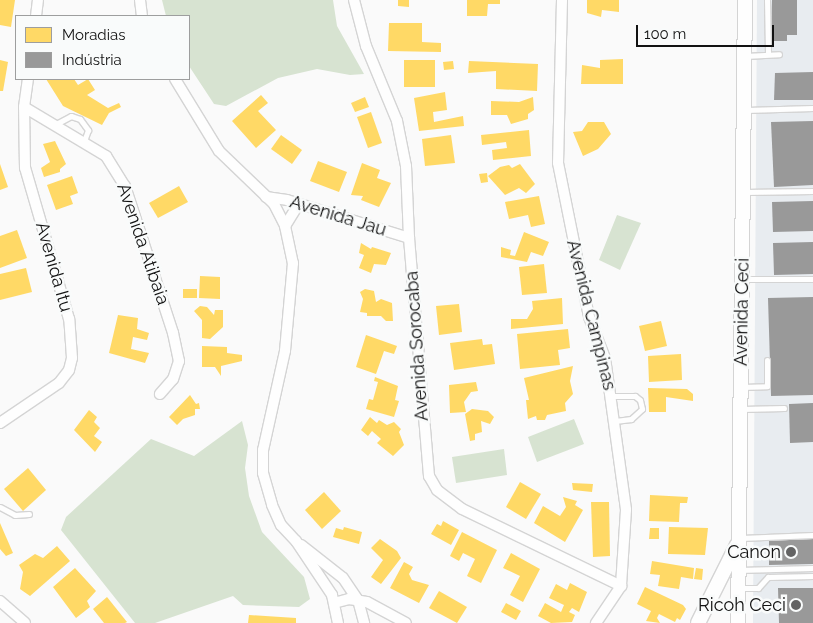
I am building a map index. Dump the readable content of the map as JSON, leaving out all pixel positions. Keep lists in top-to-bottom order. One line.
{"streets":{"main road":["Avenida Ceci"],"street":["Avenida Jau","Avenida Atibaia","Avenida Itu","Avenida Campinas","Avenida Sorocaba"]},"crossings":[["Avenida Jau","Avenida Sorocaba"],["Avenida Atibaia","Avenida Itu"],["Avenida Campinas","Avenida Sorocaba"]],"places":["Canon","Ricoh Ceci"],"legend":["Moradias","Indústria"],"scale_bar":"100 m"}
